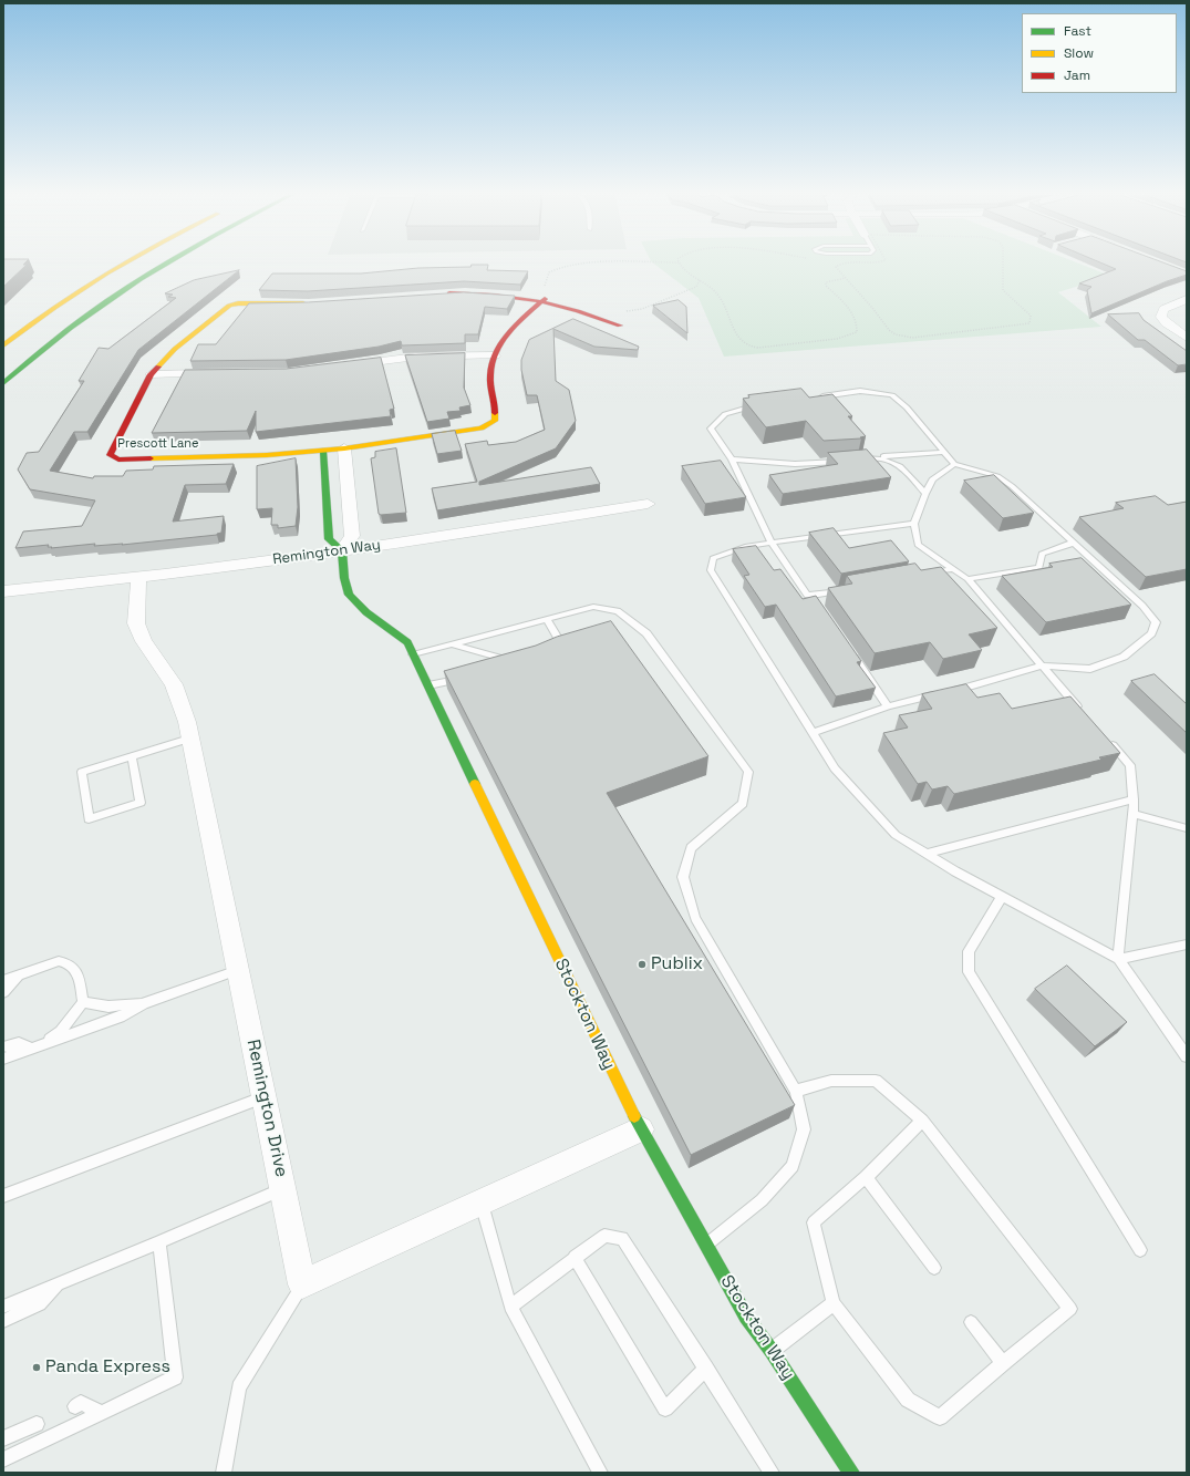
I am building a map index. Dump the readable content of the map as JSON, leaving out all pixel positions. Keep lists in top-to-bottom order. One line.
{"streets":{"street":["Prescott Lane","Remington Way","Stockton Way","Remington Drive"]},"crossings":[["Remington Way","Stockton Way"],["Remington Way","Remington Drive"]],"places":["Publix","Panda Express"],"legend":["Fast","Slow","Jam"]}
